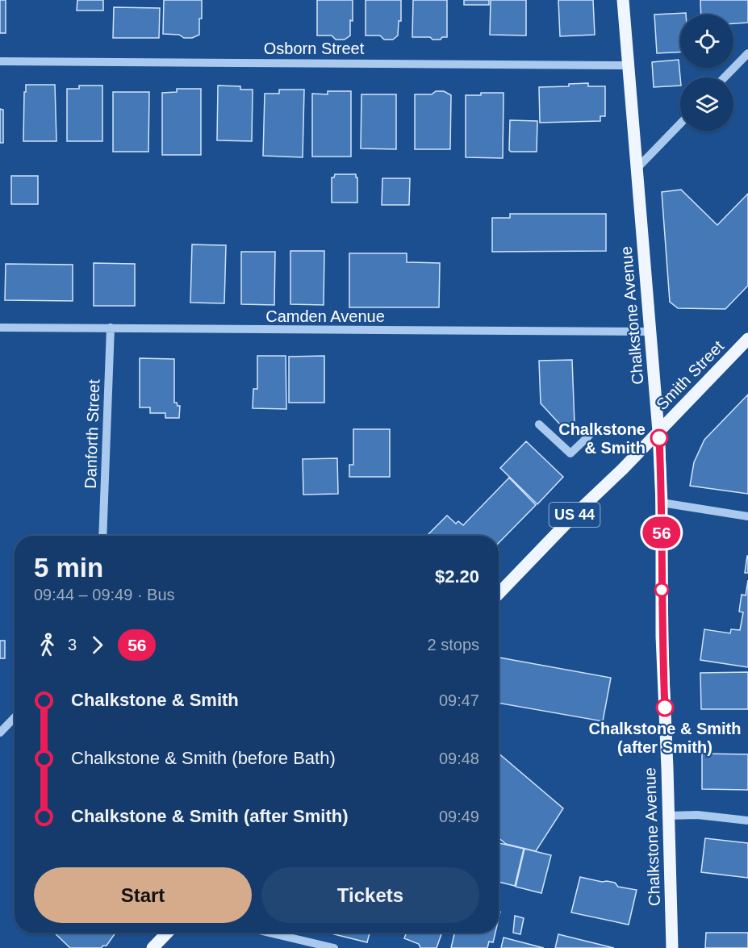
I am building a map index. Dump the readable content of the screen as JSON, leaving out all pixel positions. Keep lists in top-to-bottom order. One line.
{"streets":{"main road":["Chalkstone Avenue","Smith Street","US 44"],"street":["Osborn Street","Camden Avenue","Danforth Street"]},"crossings":[["Osborn Street","Chalkstone Avenue"],["Chalkstone Avenue","Camden Avenue"],["Chalkstone Avenue","Smith Street"],["Camden Avenue","Danforth Street"]],"places":["Chalkstone & Smith","Chalkstone & Smith (after Smith)"],"lines":["bus line 56"],"page":{"on_map":"56","heading":["5 min","09:44 – 09:49 · Bus","$2.20"],"legs":["3","56","2 stops"],"list":[{"name":"Chalkstone & Smith","value":"09:47"},{"name":"Chalkstone & Smith (before Bath)","value":"09:48"},{"name":"Chalkstone & Smith (after Smith)","value":"09:49"}],"buttons":["Start","Tickets"]}}
